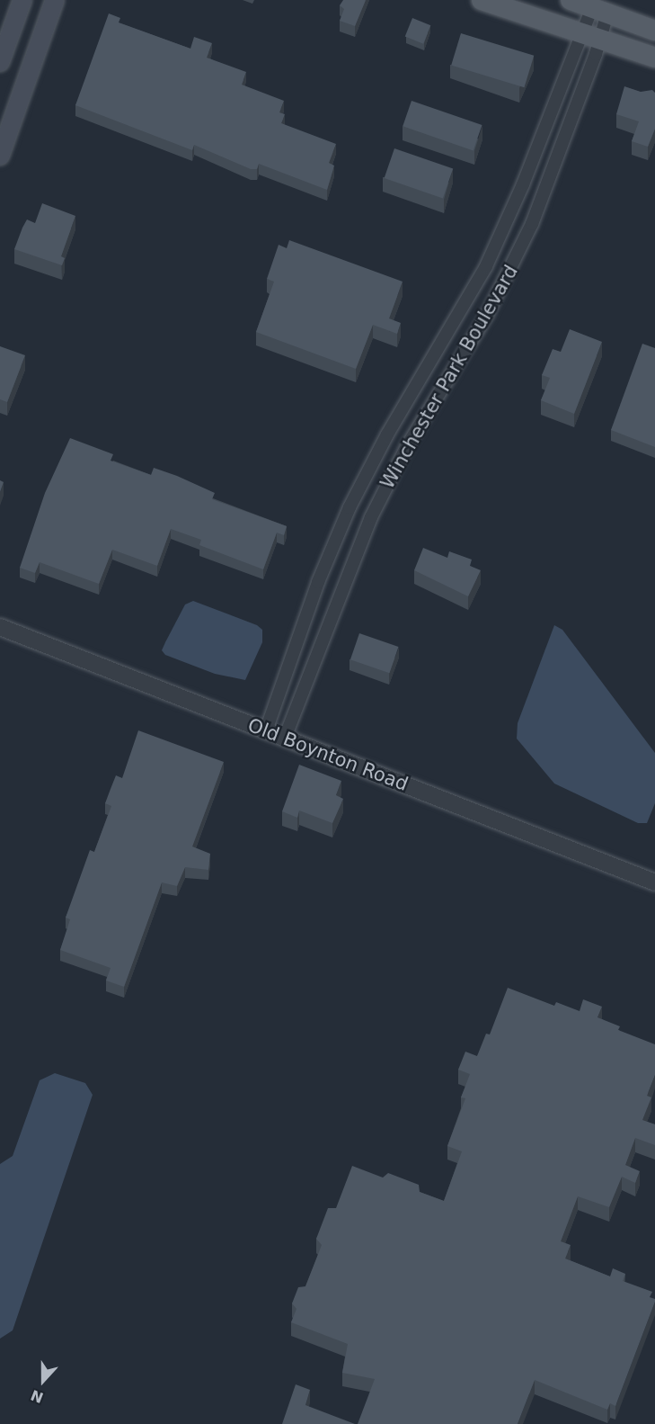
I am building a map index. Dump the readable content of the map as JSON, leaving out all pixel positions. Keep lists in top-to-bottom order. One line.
{"streets":{"street":["Winchester Park Boulevard","Old Boynton Road"]},"crossings":[["Winchester Park Boulevard","Old Boynton Road"]],"north":"bottom"}
